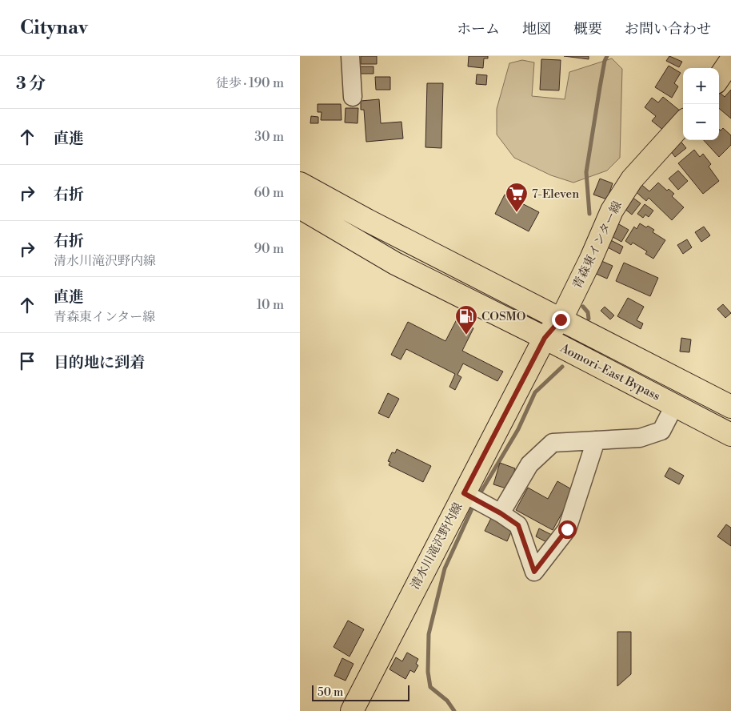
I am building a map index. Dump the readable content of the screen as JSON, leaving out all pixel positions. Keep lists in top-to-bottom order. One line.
{"streets":{"main road":["青森東インター線","Aomori-East Bypass","清水川滝沢野内線"]},"crossings":[["青森東インター線","Aomori-East Bypass"],["青森東インター線","清水川滝沢野内線"],["Aomori-East Bypass","清水川滝沢野内線"]],"places":{"supermarket":["7-Eleven"],"fuel station":["COSMO"]},"scale_bar":"50 m","page":{"header":"Citynav","nav":["ホーム","地図","概要","お問い合わせ"],"heading":["3 分","徒歩 · 190 m"],"map_buttons":["+","−"],"list":[["直進","30 m"],["右折","60 m"],["右折","清水川滝沢野内線","90 m"],["直進","青森東インター線","10 m"],"目的地に到着"],"scale":"50 m"}}
